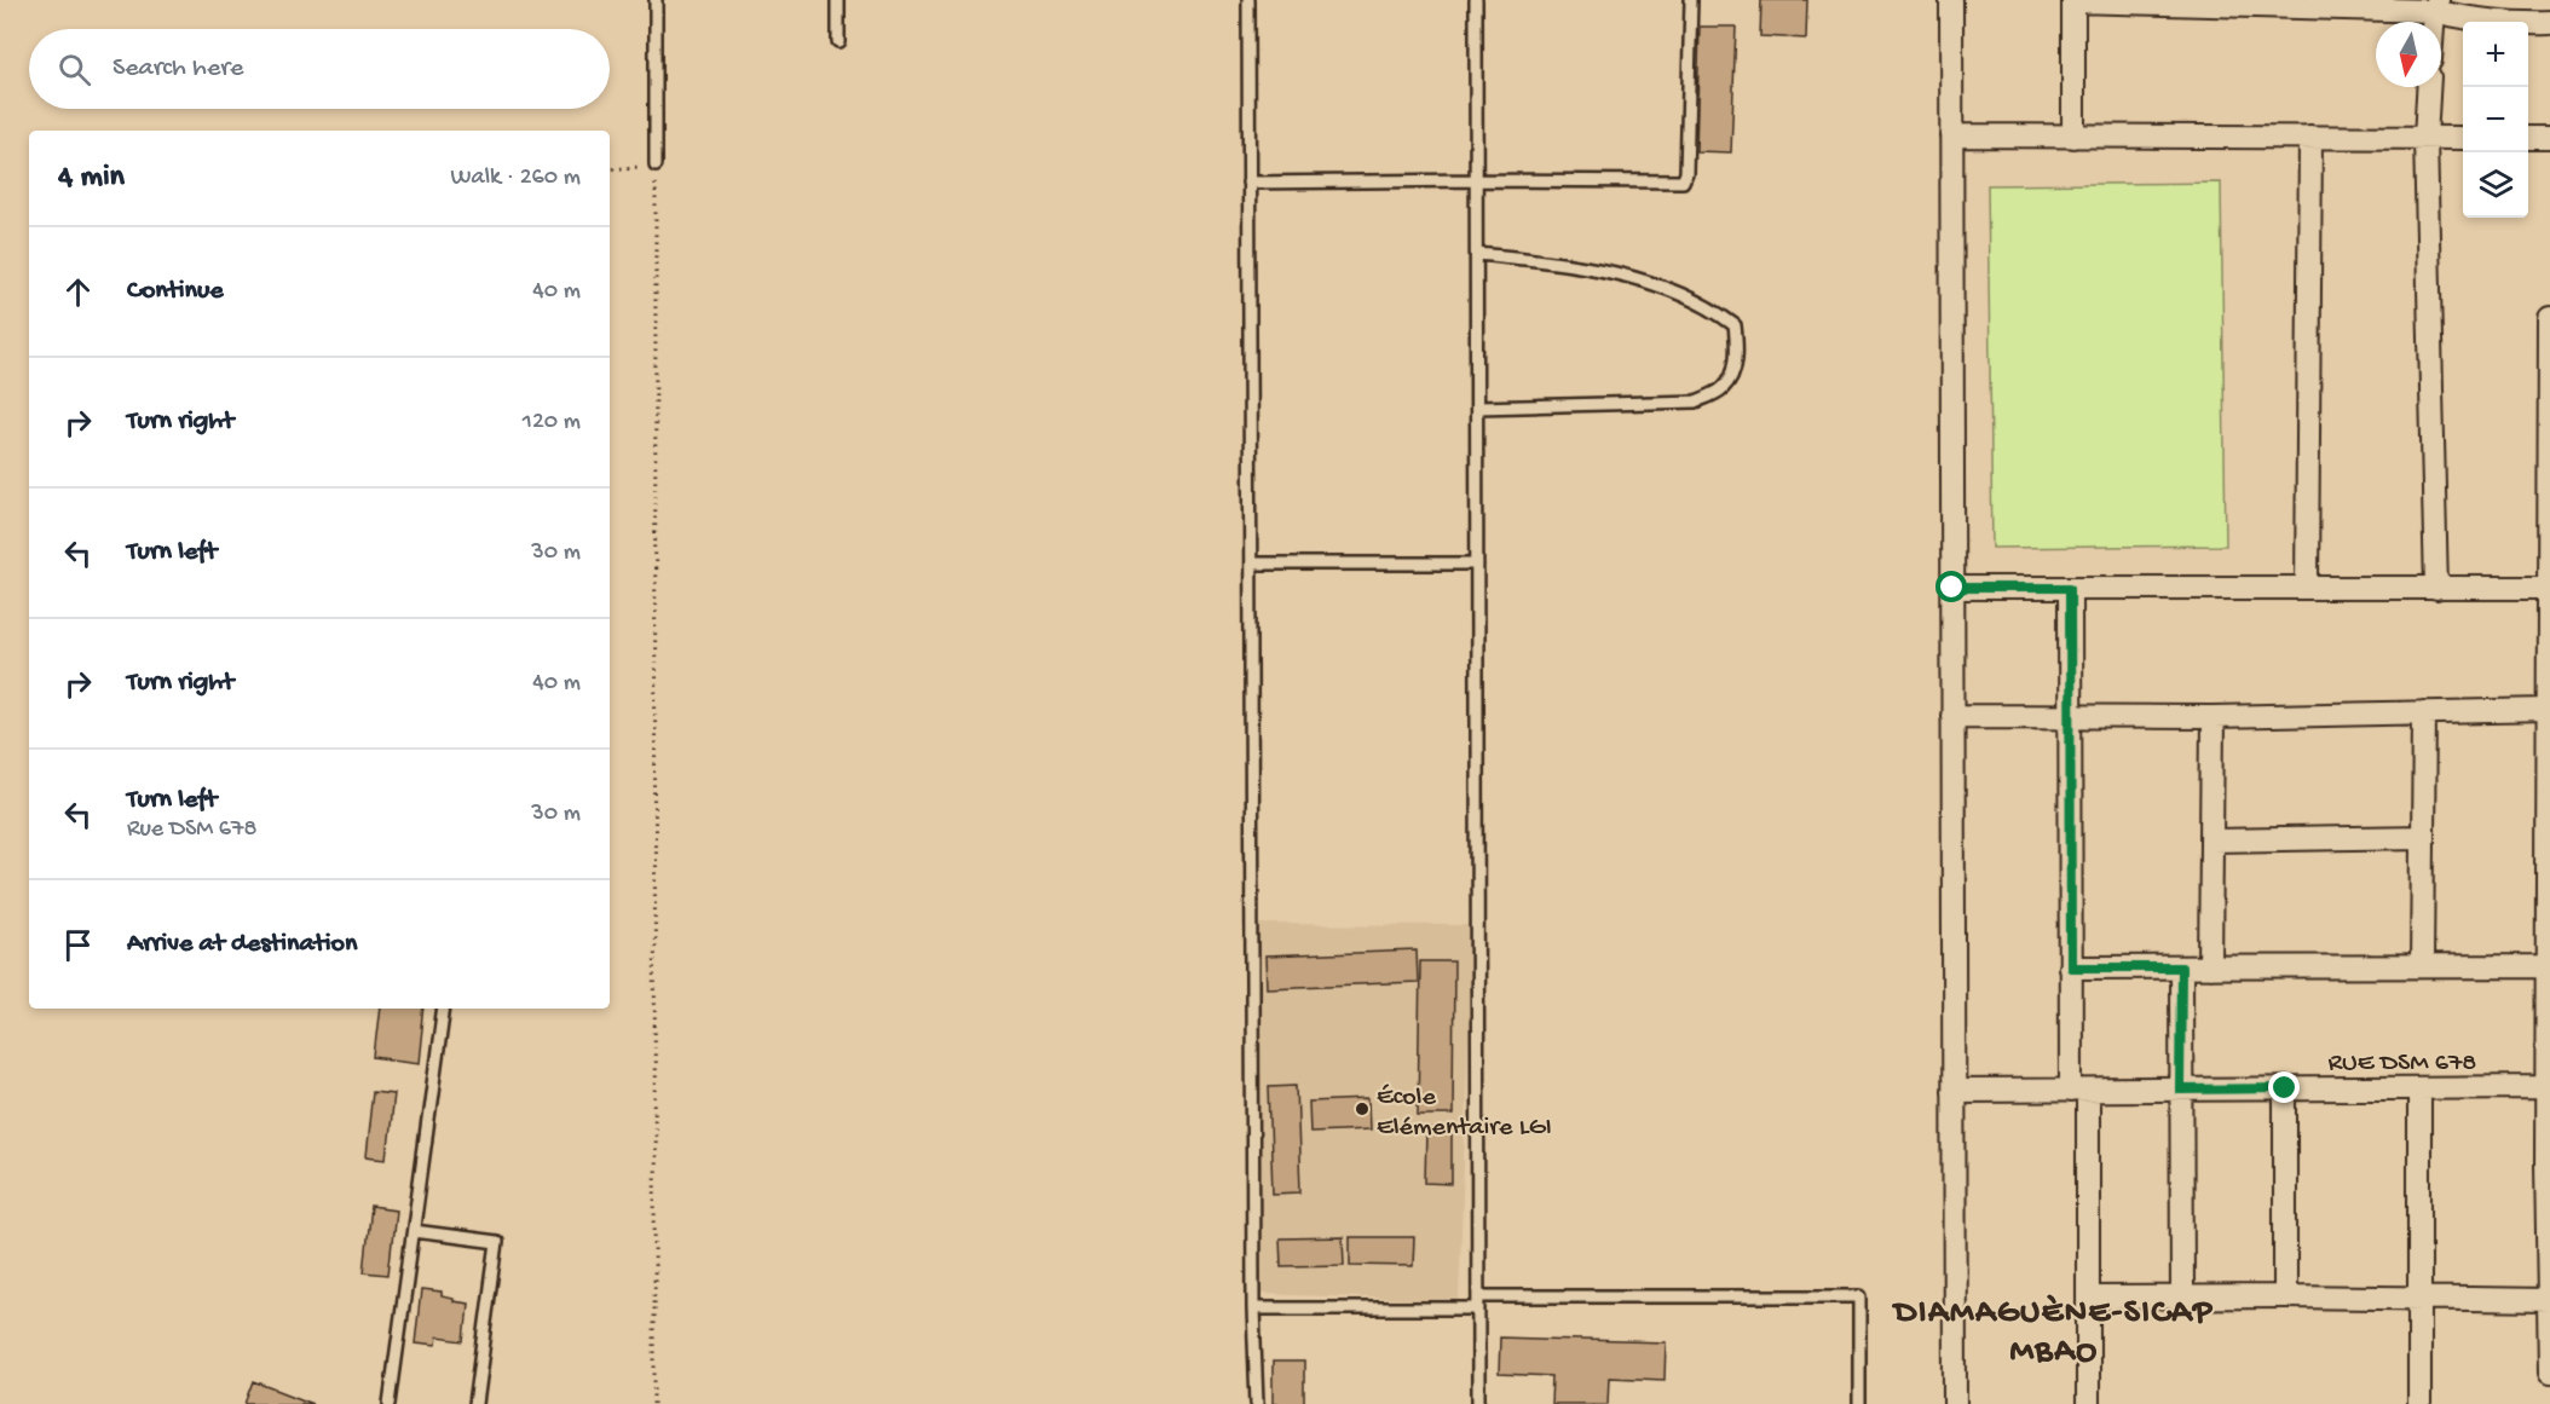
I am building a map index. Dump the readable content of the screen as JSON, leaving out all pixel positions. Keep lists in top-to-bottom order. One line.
{"streets":{"street":["RUE DSM 678"]},"districts":["DIAMAGUÈNE-SICAP MBAO"],"places":["École Elémentaire LGI"],"north":"bottom","page":{"map_buttons":["+","−"],"search":"Search here","heading":["4 min","Walk · 260 m"],"list":[["Continue","40 m"],["Turn right","120 m"],["Turn left","30 m"],["Turn right","40 m"],["Turn left","Rue DSM 678","30 m"],"Arrive at destination"]}}
